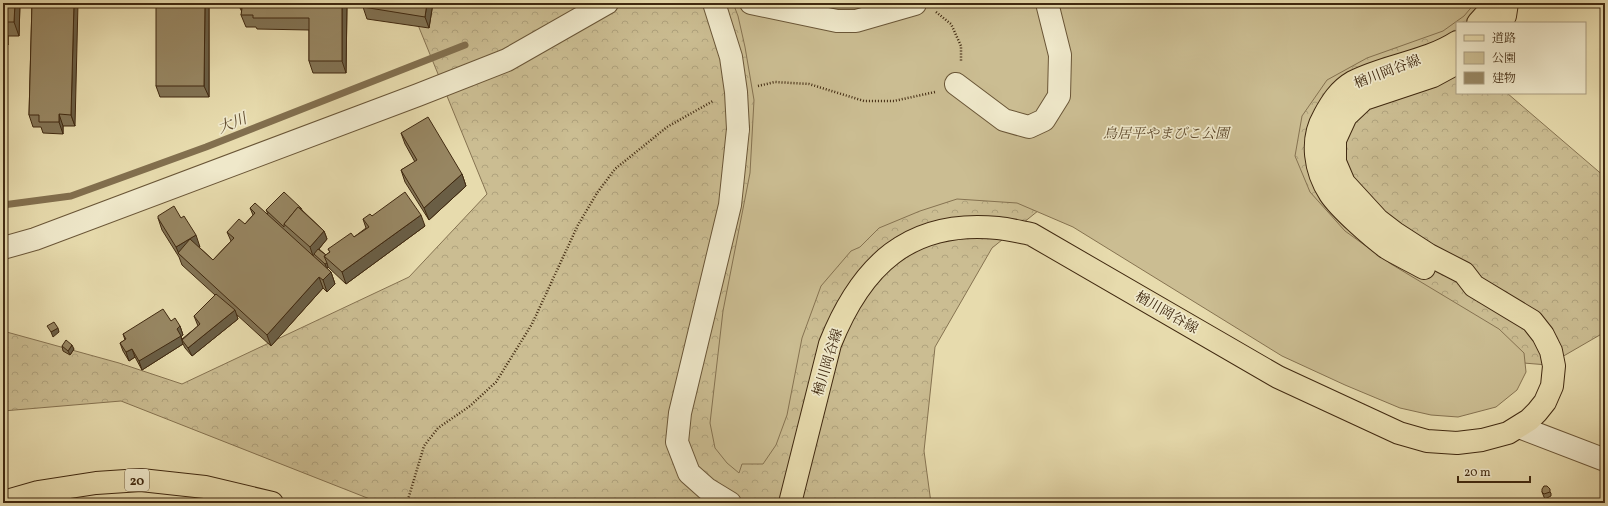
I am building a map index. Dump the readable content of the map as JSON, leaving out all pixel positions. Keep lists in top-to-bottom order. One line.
{"streets":{"main road":["楢川岡谷線","20"]},"water":["大川"],"parks":["鳥居平やまびこ公園"],"legend":["道路","公園","建物"],"scale_bar":"20 m"}
